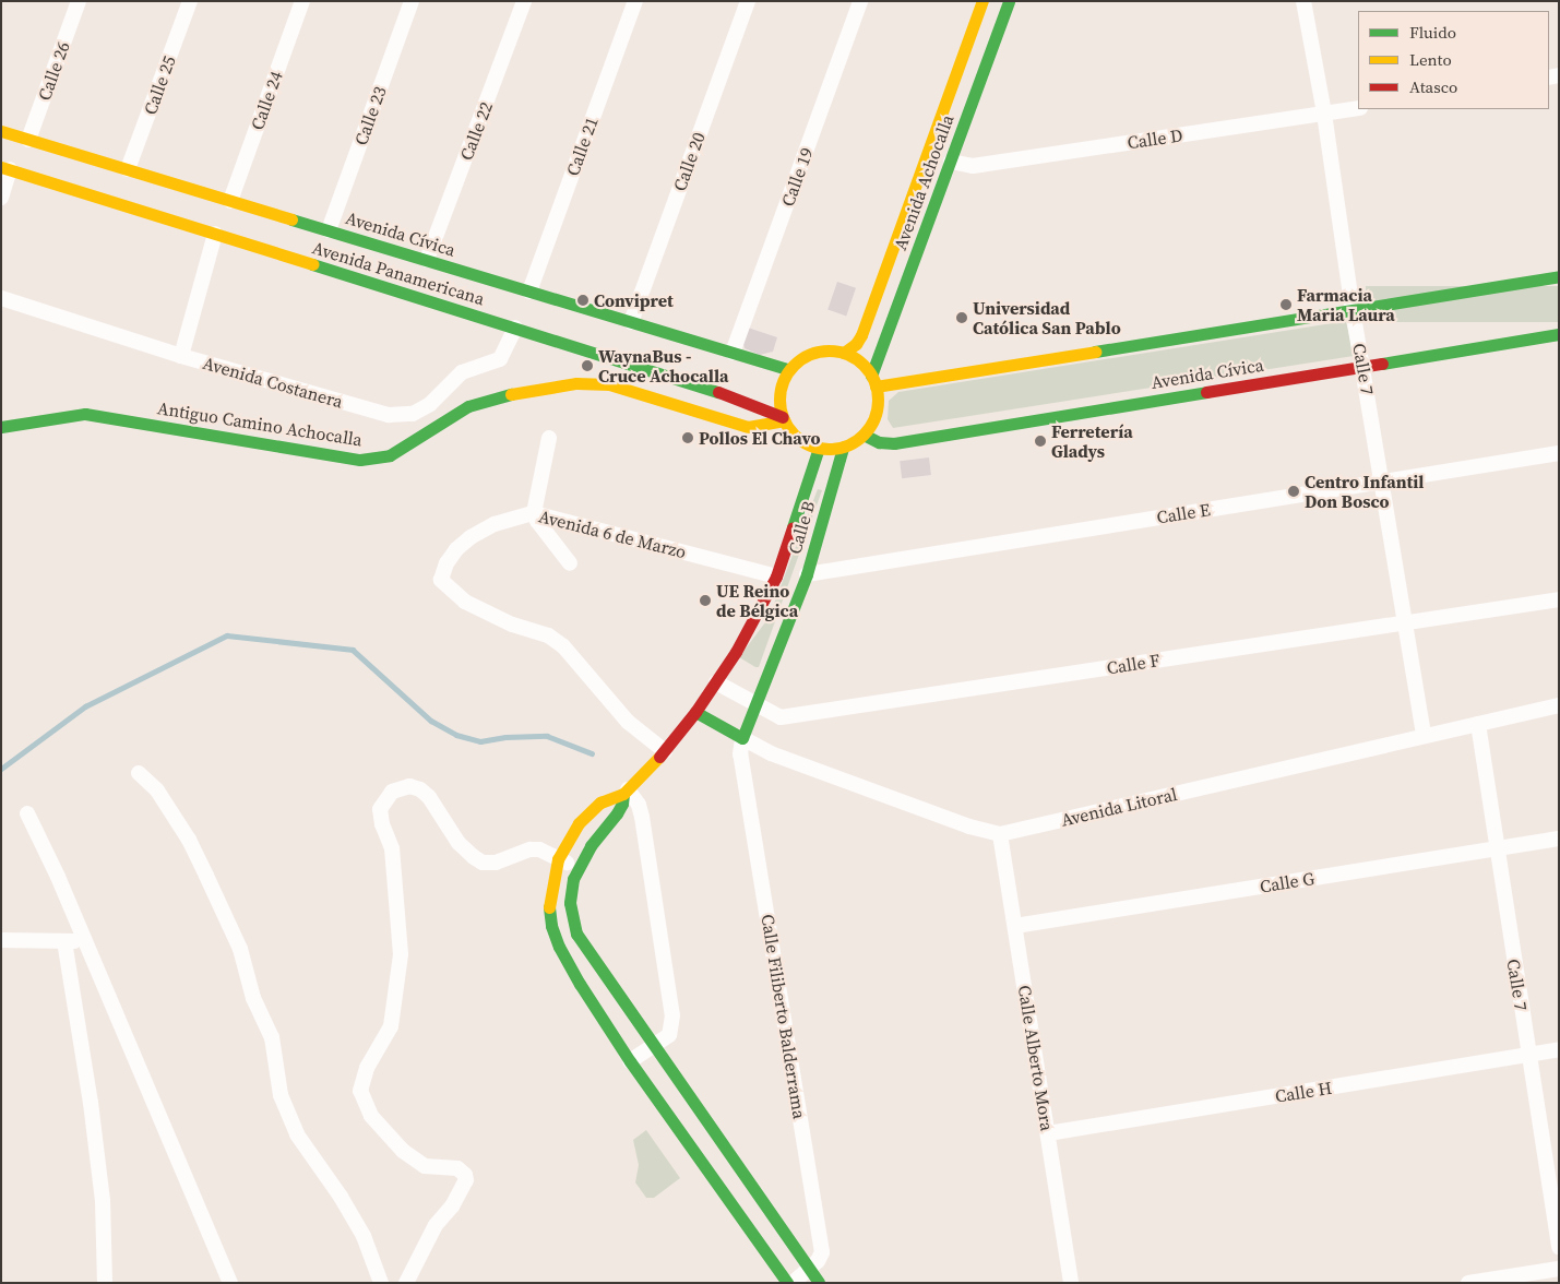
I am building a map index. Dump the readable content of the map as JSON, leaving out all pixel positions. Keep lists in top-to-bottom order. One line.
{"streets":{"main road":["Avenida Achocalla","Avenida Cívica","Avenida Panamericana","Antiguo Camino Achocalla","Calle B","Avenida Litoral"],"street":["Calle 26","Calle 25","Calle 24","Calle 23","Calle 22","Calle D","Calle 21","Calle 20","Calle 19","Calle 7","Avenida Costanera","Calle E","Avenida 6 de Marzo","Calle F","Calle G","Calle Filiberto Balderrama","Calle Alberto Mora","Calle H"]},"crossings":[["Calle 26","Avenida Cívica"],["Calle 25","Avenida Cívica"],["Calle 24","Avenida Cívica"],["Calle 23","Avenida Cívica"],["Calle 22","Avenida Cívica"],["Calle D","Avenida Achocalla"],["Calle D","Calle 7"],["Calle 21","Avenida Cívica"],["Calle 20","Avenida Cívica"],["Calle 19","Avenida Cívica"],["Avenida Achocalla","Avenida Cívica"],["Avenida Achocalla","Avenida Panamericana"],["Avenida Achocalla","Antiguo Camino Achocalla"],["Avenida Achocalla","Calle B"],["Avenida Cívica","Avenida Panamericana"],["Avenida Cívica","Calle 7"],["Avenida Cívica","Antiguo Camino Achocalla"],["Avenida Cívica","Calle B"],["Avenida Panamericana","Avenida Costanera"],["Avenida Panamericana","Antiguo Camino Achocalla"],["Avenida Panamericana","Calle B"],["Calle 7","Calle E"],["Calle 7","Calle F"],["Calle 7","Avenida Litoral"],["Calle 7","Calle G"],["Calle 7","Calle H"],["Antiguo Camino Achocalla","Calle B"],["Calle E","Calle B"],["Calle B","Avenida 6 de Marzo"],["Calle B","Calle F"],["Calle B","Avenida Litoral"],["Calle B","Calle Filiberto Balderrama"],["Avenida Litoral","Calle Filiberto Balderrama"],["Avenida Litoral","Calle Alberto Mora"],["Calle G","Calle Alberto Mora"],["Calle Alberto Mora","Calle H"]],"places":["Convipret","Farmacia Maria Laura","Universidad Católica San Pablo","WaynaBus - Cruce Achocalla","Pollos El Chavo","Ferretería Gladys","Centro Infantil Don Bosco","UE Reino de Bélgica"],"legend":["Fluido","Lento","Atasco"]}
